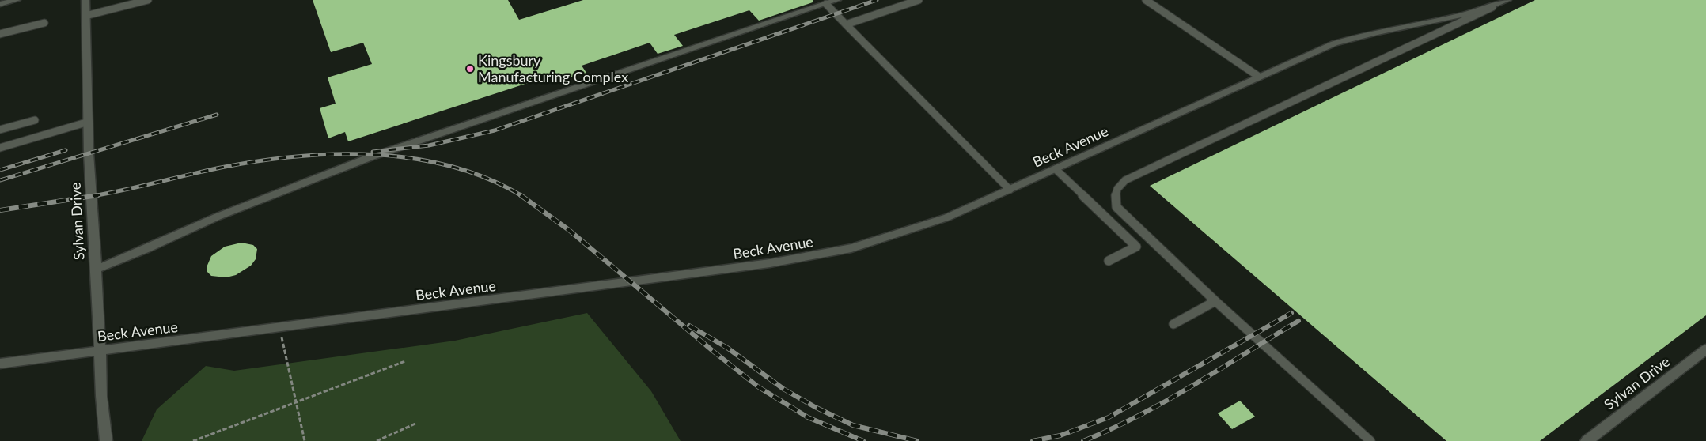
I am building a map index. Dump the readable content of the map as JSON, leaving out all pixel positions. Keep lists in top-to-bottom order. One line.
{"streets":{"street":["Beck Avenue","Sylvan Drive"]},"crossings":[["Beck Avenue","Sylvan Drive"]],"places":["Kingsbury Manufacturing Complex"]}
